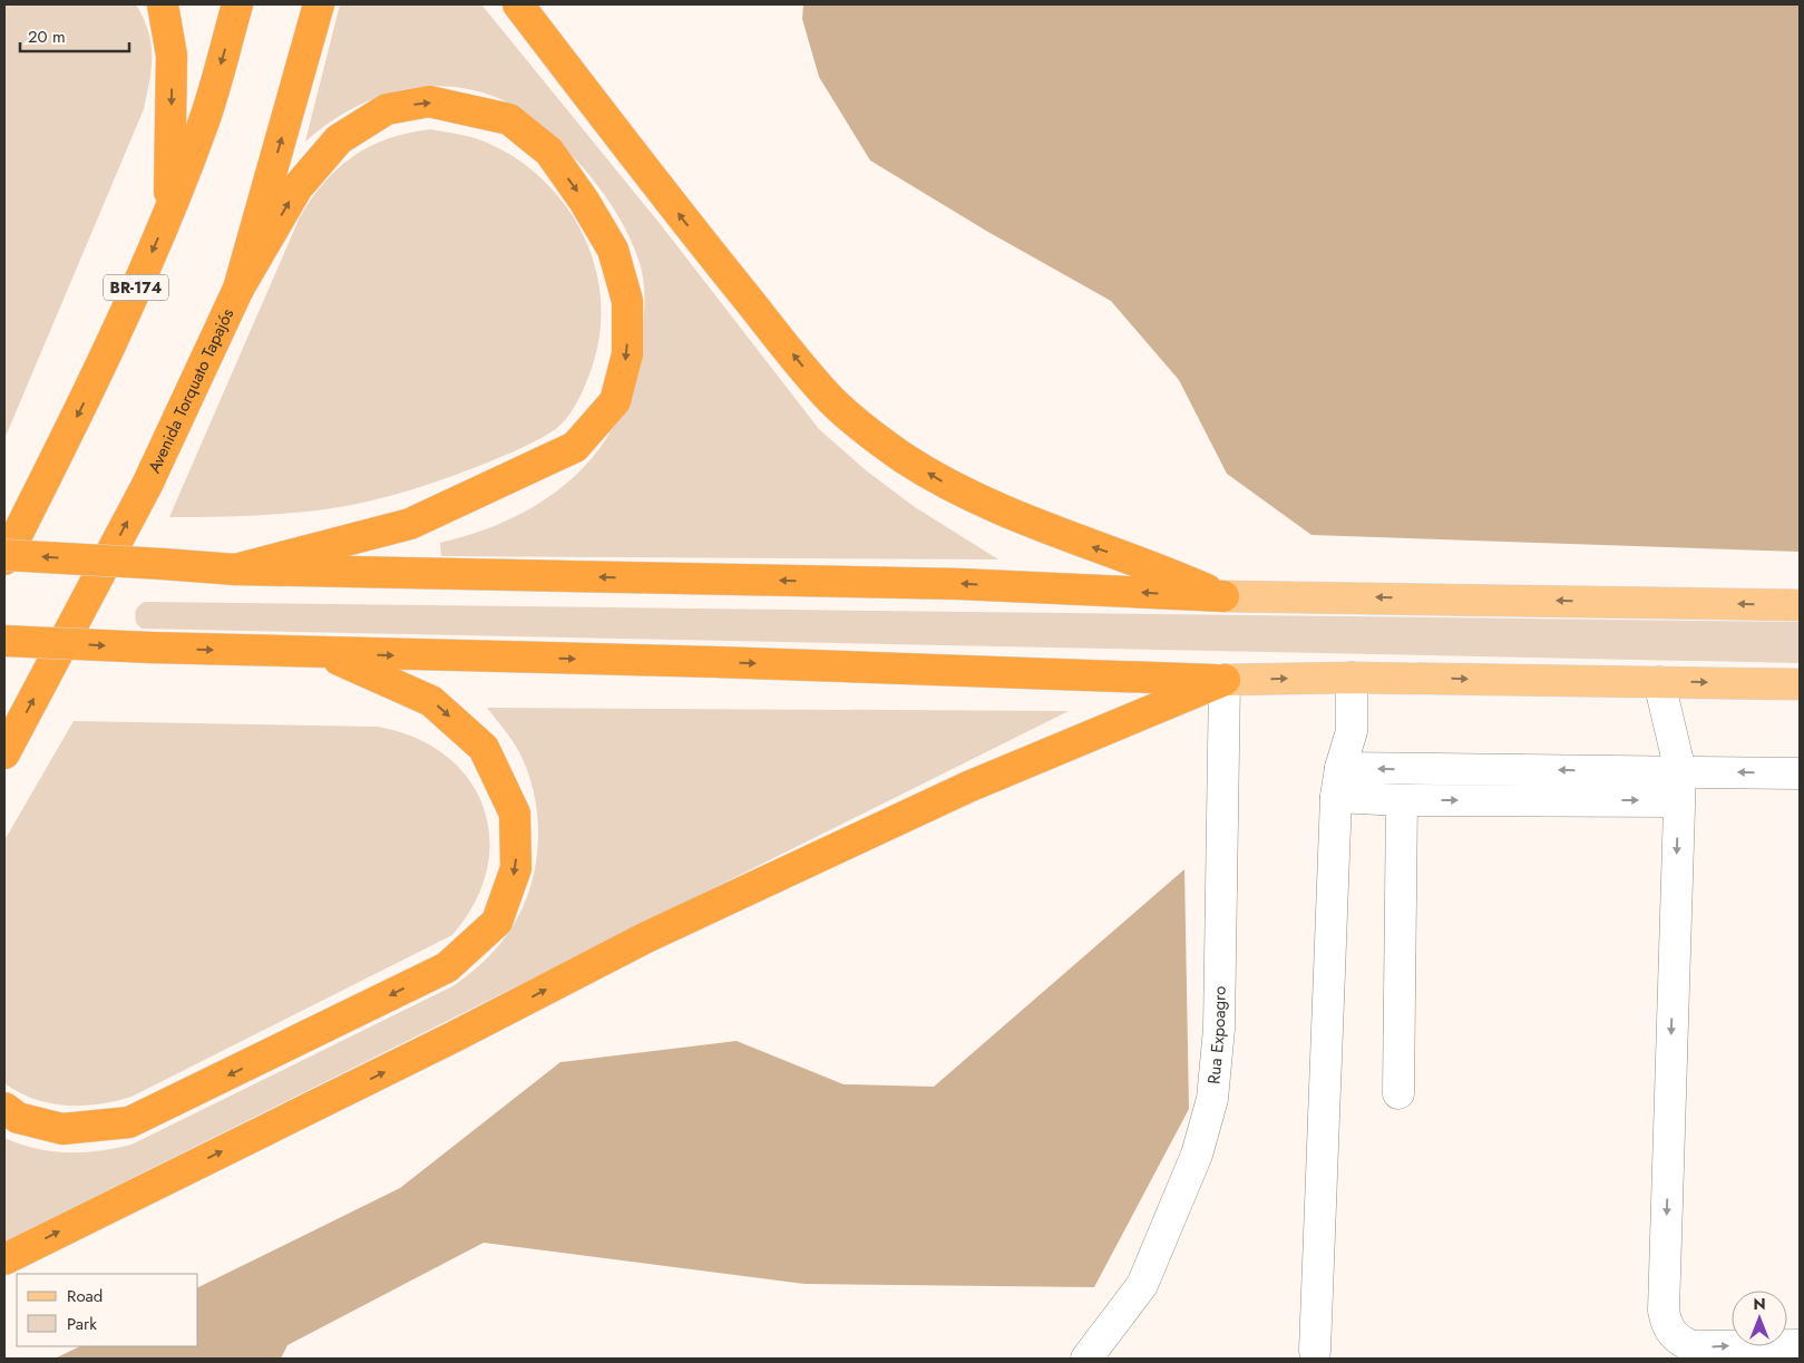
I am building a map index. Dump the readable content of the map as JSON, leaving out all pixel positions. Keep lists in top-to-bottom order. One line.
{"streets":{"highway":["BR-174","Avenida Torquato Tapajós"],"street":["Rua Expoagro"]},"legend":["Road","Park"],"scale_bar":"20 m","north":"top"}
